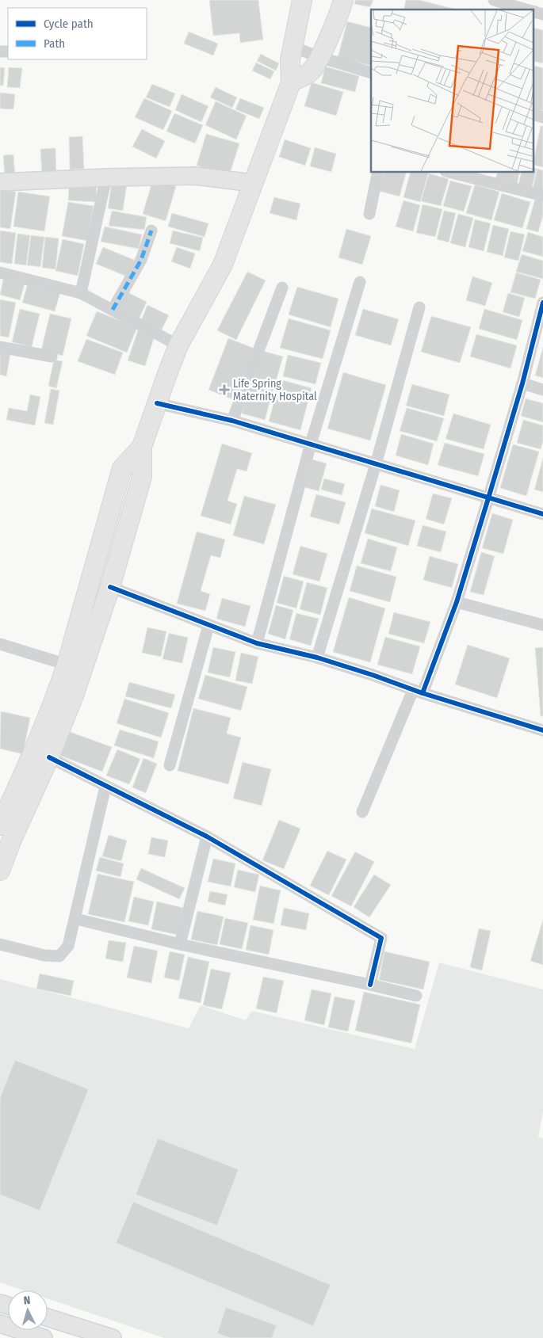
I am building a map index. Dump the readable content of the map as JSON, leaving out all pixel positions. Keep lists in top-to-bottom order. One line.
{"places":{"health":["Life Spring Maternity Hospital"]},"legend":["Cycle path","Path"],"north":"top"}
